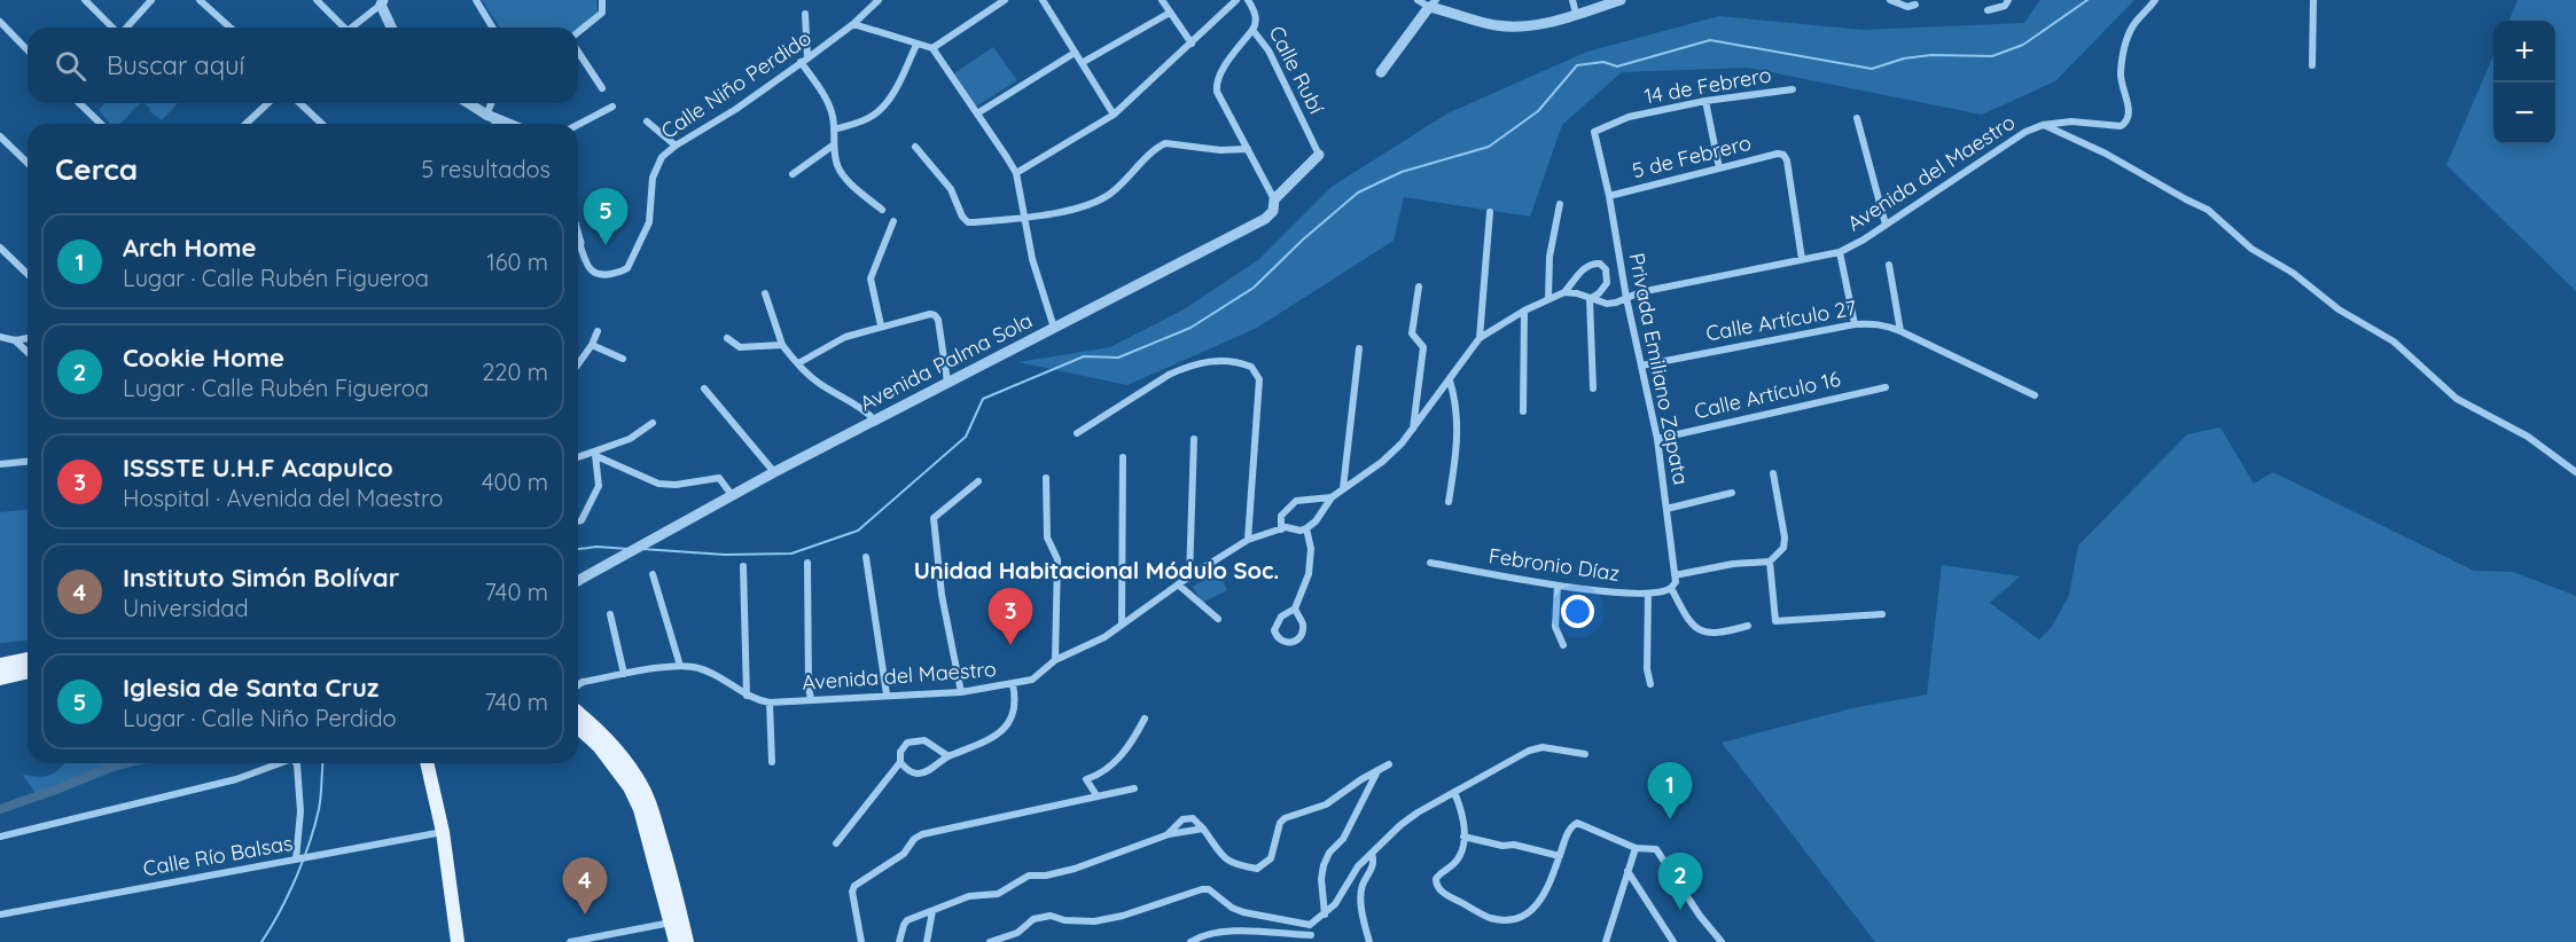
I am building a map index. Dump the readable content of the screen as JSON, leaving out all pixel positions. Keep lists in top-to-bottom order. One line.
{"streets":{"street":["Calle Rubí","Calle Niño Perdido","14 de Febrero","5 de Febrero","Avenida del Maestro","Calle Artículo 27","Avenida Palma Sola","Privada Emiliano Zapata","Calle Artículo 16","Febronio Díaz","Calle Río Balsas"]},"crossings":[["Calle Rubí","Avenida Palma Sola"],["14 de Febrero","5 de Febrero"],["14 de Febrero","Privada Emiliano Zapata"],["5 de Febrero","Avenida del Maestro"],["5 de Febrero","Privada Emiliano Zapata"],["Avenida del Maestro","Privada Emiliano Zapata"],["Calle Artículo 27","Privada Emiliano Zapata"],["Privada Emiliano Zapata","Calle Artículo 16"],["Privada Emiliano Zapata","Febronio Díaz"]],"districts":["Unidad Habitacional Módulo Soc."],"page":{"map_buttons":["+","−"],"search":"Buscar aquí","heading":["Cerca","5 resultados"],"pins":["5","3","1","2","4"],"list":[{"mark":"1","name":"Arch Home","note":"Lugar · Calle Rubén Figueroa","value":"160 m"},{"mark":"2","name":"Cookie Home","note":"Lugar · Calle Rubén Figueroa","value":"220 m"},{"mark":"3","name":"ISSSTE U.H.F Acapulco","note":"Hospital · Avenida del Maestro","value":"400 m"},{"mark":"4","name":"Instituto Simón Bolívar","note":"Universidad","value":"740 m"},{"mark":"5","name":"Iglesia de Santa Cruz","note":"Lugar · Calle Niño Perdido","value":"740 m"}]}}
